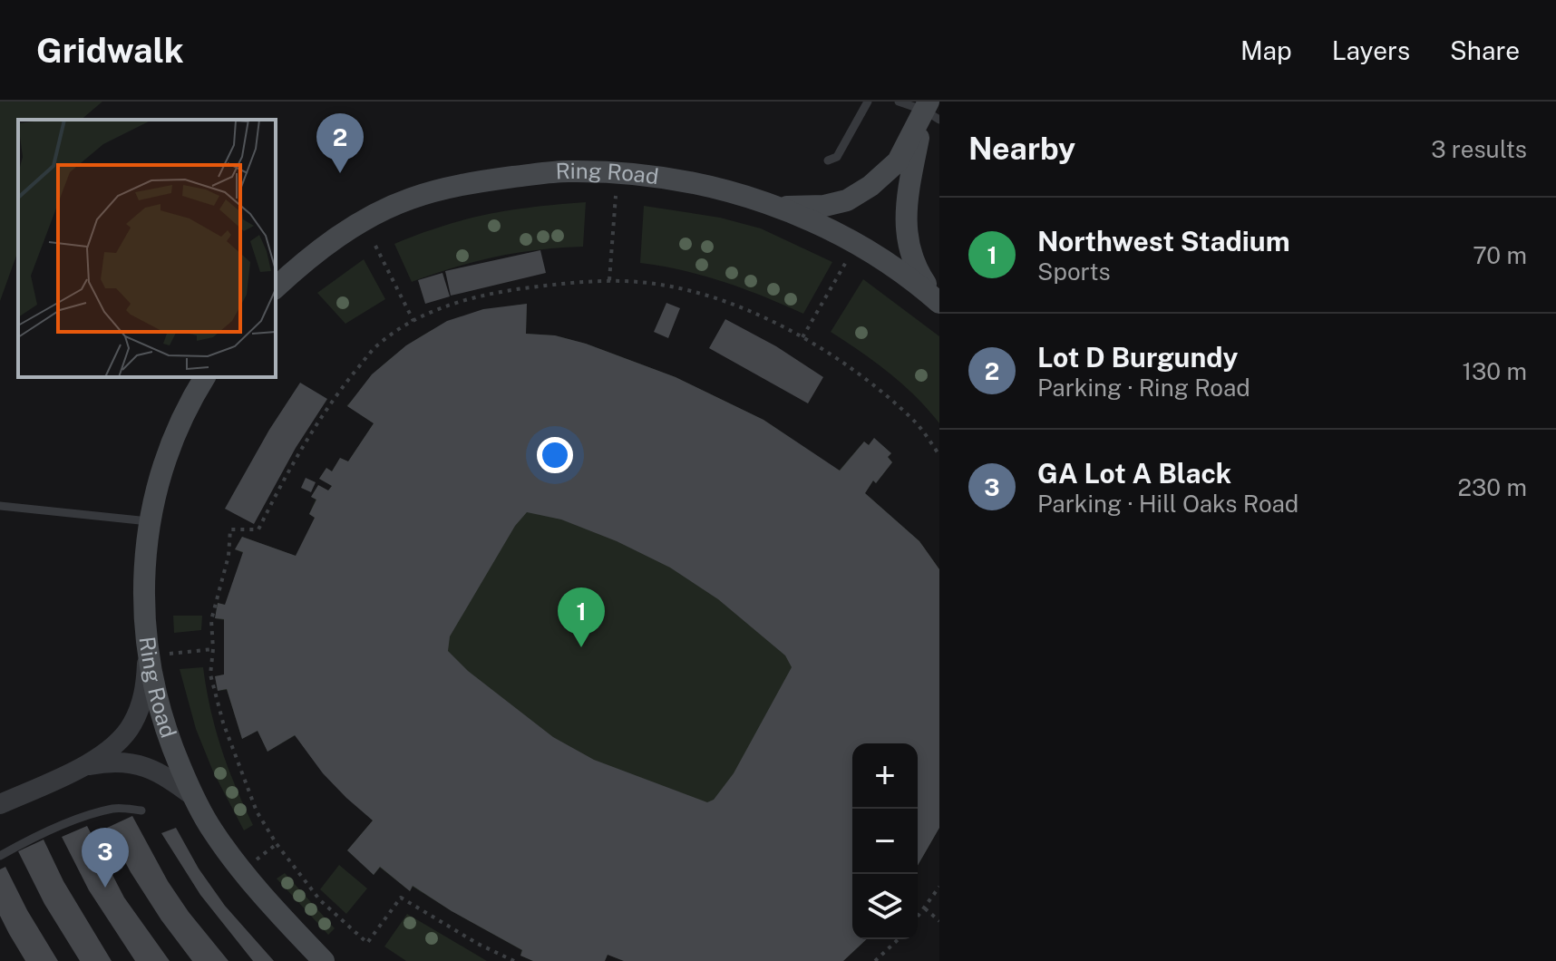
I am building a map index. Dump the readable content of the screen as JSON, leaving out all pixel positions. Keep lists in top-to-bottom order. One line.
{"streets":{"main road":["Ring Road"]},"page":{"header":"Gridwalk","nav":["Map","Layers","Share"],"heading":["Nearby","3 results"],"pins":["2","1","3"],"list":[{"mark":"1","name":"Northwest Stadium","note":"Sports","value":"70 m"},{"mark":"2","name":"Lot D Burgundy","note":"Parking · Ring Road","value":"130 m"},{"mark":"3","name":"GA Lot A Black","note":"Parking · Hill Oaks Road","value":"230 m"}],"map_buttons":["+","−"]}}
